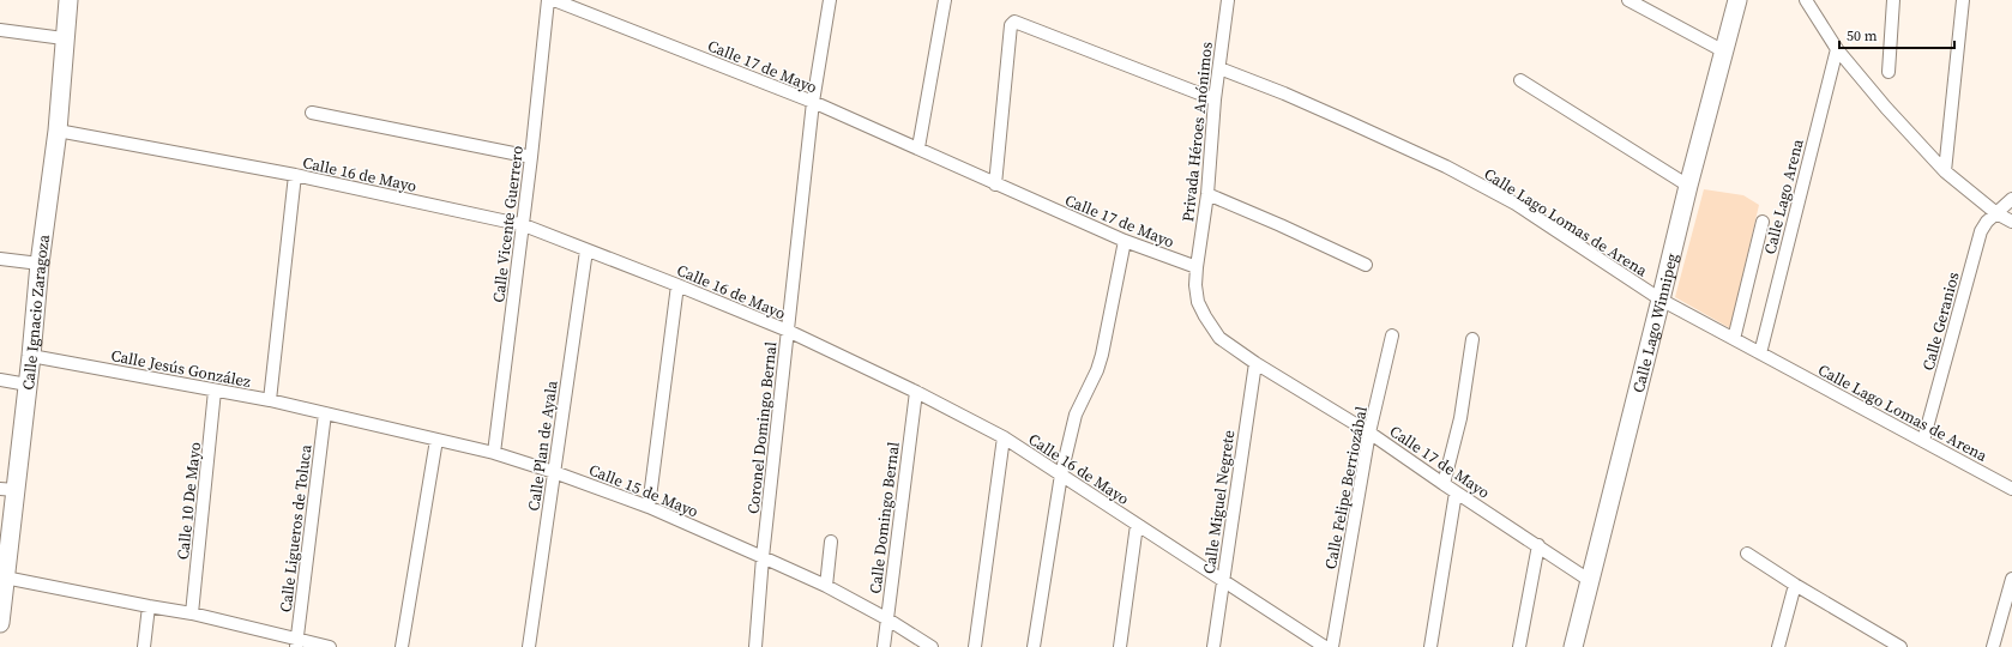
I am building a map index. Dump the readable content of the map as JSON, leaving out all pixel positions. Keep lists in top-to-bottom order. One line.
{"streets":{"main road":["Calle Ignacio Zaragoza","Calle Lago Winnipeg"],"street":["Calle 17 de Mayo","Privada Héroes Anónimos","Calle 16 de Mayo","Calle Lago Arena","Calle Lago Lomas de Arena","Calle Vicente Guerrero","Calle Geranios","Calle Jesús González","Coronel Domingo Bernal","Calle Plan de Ayala","Calle Felipe Berriozábal","Calle 15 de Mayo","Calle 10 De Mayo","Calle Miguel Negrete","Calle Domingo Bernal","Calle Ligueros de Toluca"]},"crossings":[["Calle 17 de Mayo","Privada Héroes Anónimos"],["Calle 17 de Mayo","Calle Lago Winnipeg"],["Calle 17 de Mayo","Coronel Domingo Bernal"],["Calle 17 de Mayo","Calle Felipe Berriozábal"],["Calle 17 de Mayo","Calle Miguel Negrete"],["Privada Héroes Anónimos","Calle Lago Lomas de Arena"],["Calle 16 de Mayo","Calle Vicente Guerrero"],["Calle 16 de Mayo","Calle Ignacio Zaragoza"],["Calle 16 de Mayo","Coronel Domingo Bernal"],["Calle 16 de Mayo","Calle Plan de Ayala"],["Calle 16 de Mayo","Calle Miguel Negrete"],["Calle 16 de Mayo","Calle Domingo Bernal"],["Calle Lago Arena","Calle Lago Lomas de Arena"],["Calle Lago Lomas de Arena","Calle Geranios"],["Calle Lago Lomas de Arena","Calle Lago Winnipeg"],["Calle Vicente Guerrero","Calle 15 de Mayo"],["Calle Ignacio Zaragoza","Calle Jesús González"],["Calle Jesús González","Calle 15 de Mayo"],["Calle Jesús González","Calle 10 De Mayo"],["Calle Jesús González","Calle Ligueros de Toluca"],["Coronel Domingo Bernal","Calle 15 de Mayo"],["Calle Plan de Ayala","Calle 15 de Mayo"],["Calle 15 de Mayo","Calle Domingo Bernal"],["Calle 15 de Mayo","Calle Ligueros de Toluca"]],"scale_bar":"50 m"}
